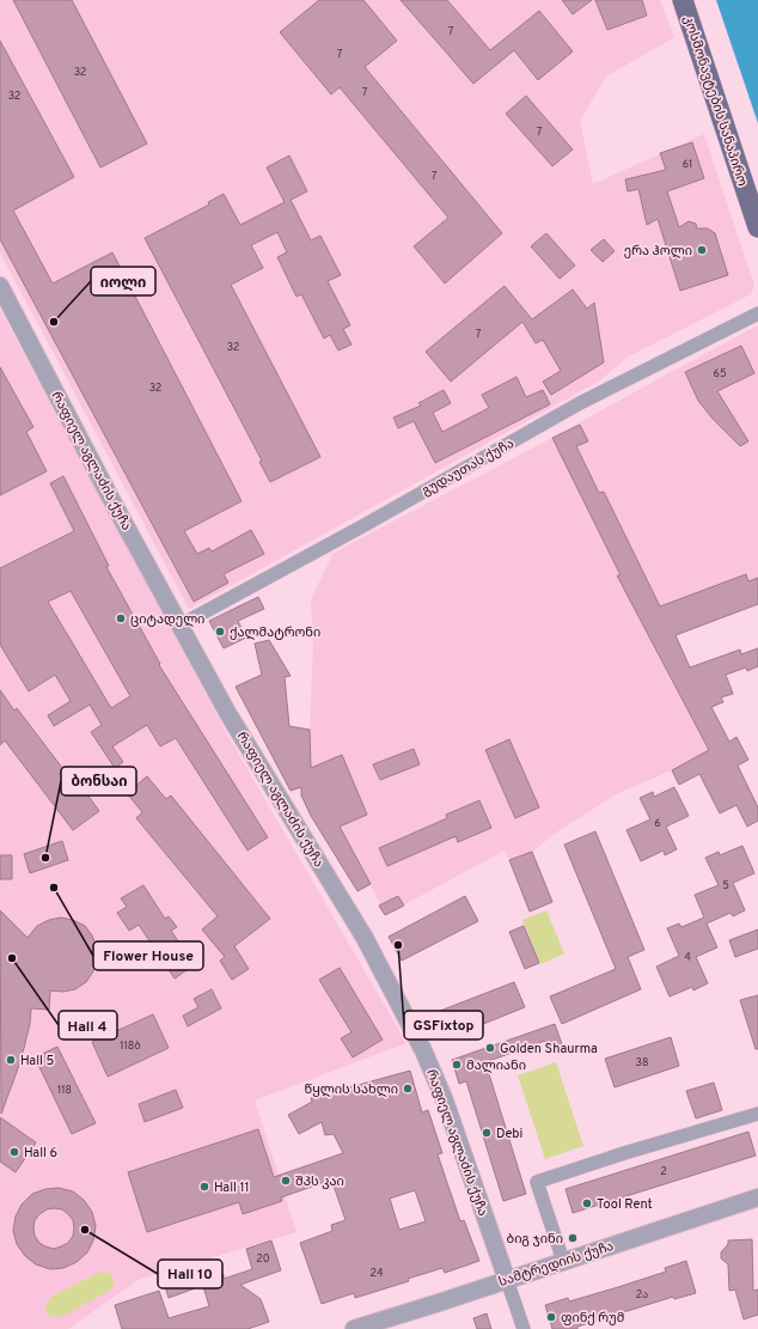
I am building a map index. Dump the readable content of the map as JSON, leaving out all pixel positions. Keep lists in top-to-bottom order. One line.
{"streets":{"main road":["კოსმონავტების სანაპირო"],"street":["რაფიელ აგლაძის ქუჩა","გუდაუთას ქუჩა","სამტრედიის ქუჩა"]},"crossings":[["რაფიელ აგლაძის ქუჩა","გუდაუთას ქუჩა"],["რაფიელ აგლაძის ქუჩა","სამტრედიის ქუჩა"]],"places":["ერა ჰოლი","იოლი","ციტადელი","ქალმატრონი","ბონსაი","Flower House","GSFixtop","Hall 4","Golden Shaurma","Hall 5","მალიანი","წყლის სახლი","Debi","Hall 6","შპს კაი","Hall 11","Tool Rent","Hall 10","ბიგ ჯინი","ფინქ რუმ"],"house_numbers":["7","7","32","7","32","7","61","7","7","32","65","32","6","5","4","118ბ","38","118","2","20","24","2ა"]}
